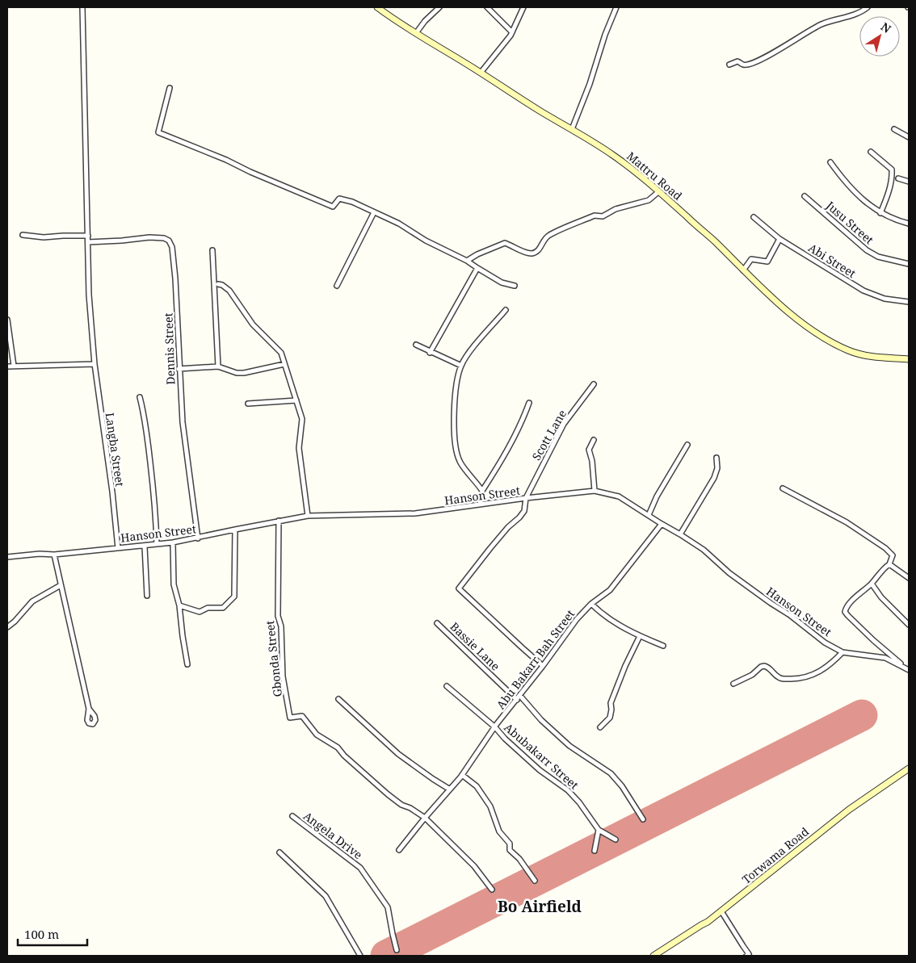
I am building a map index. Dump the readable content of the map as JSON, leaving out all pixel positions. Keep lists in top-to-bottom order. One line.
{"streets":{"main road":["Mattru Road","Torwama Road"],"street":["Jusu Street","Abi Street","Dennis Street","Scott Lane","Langba Street","Hanson Street","Bassie Lane","Gbonda Street","Abu Bakarr Bah Street","Abubakarr Street","Angela Drive"]},"crossings":[["Dennis Street","Langba Street"],["Dennis Street","Hanson Street"],["Scott Lane","Hanson Street"],["Scott Lane","Abu Bakarr Bah Street"],["Langba Street","Hanson Street"],["Hanson Street","Gbonda Street"],["Hanson Street","Abu Bakarr Bah Street"],["Bassie Lane","Abu Bakarr Bah Street"],["Gbonda Street","Abu Bakarr Bah Street"],["Abu Bakarr Bah Street","Abubakarr Street"]],"districts":["Bo Airfield"],"scale_bar":"100 m","north":"top right"}
